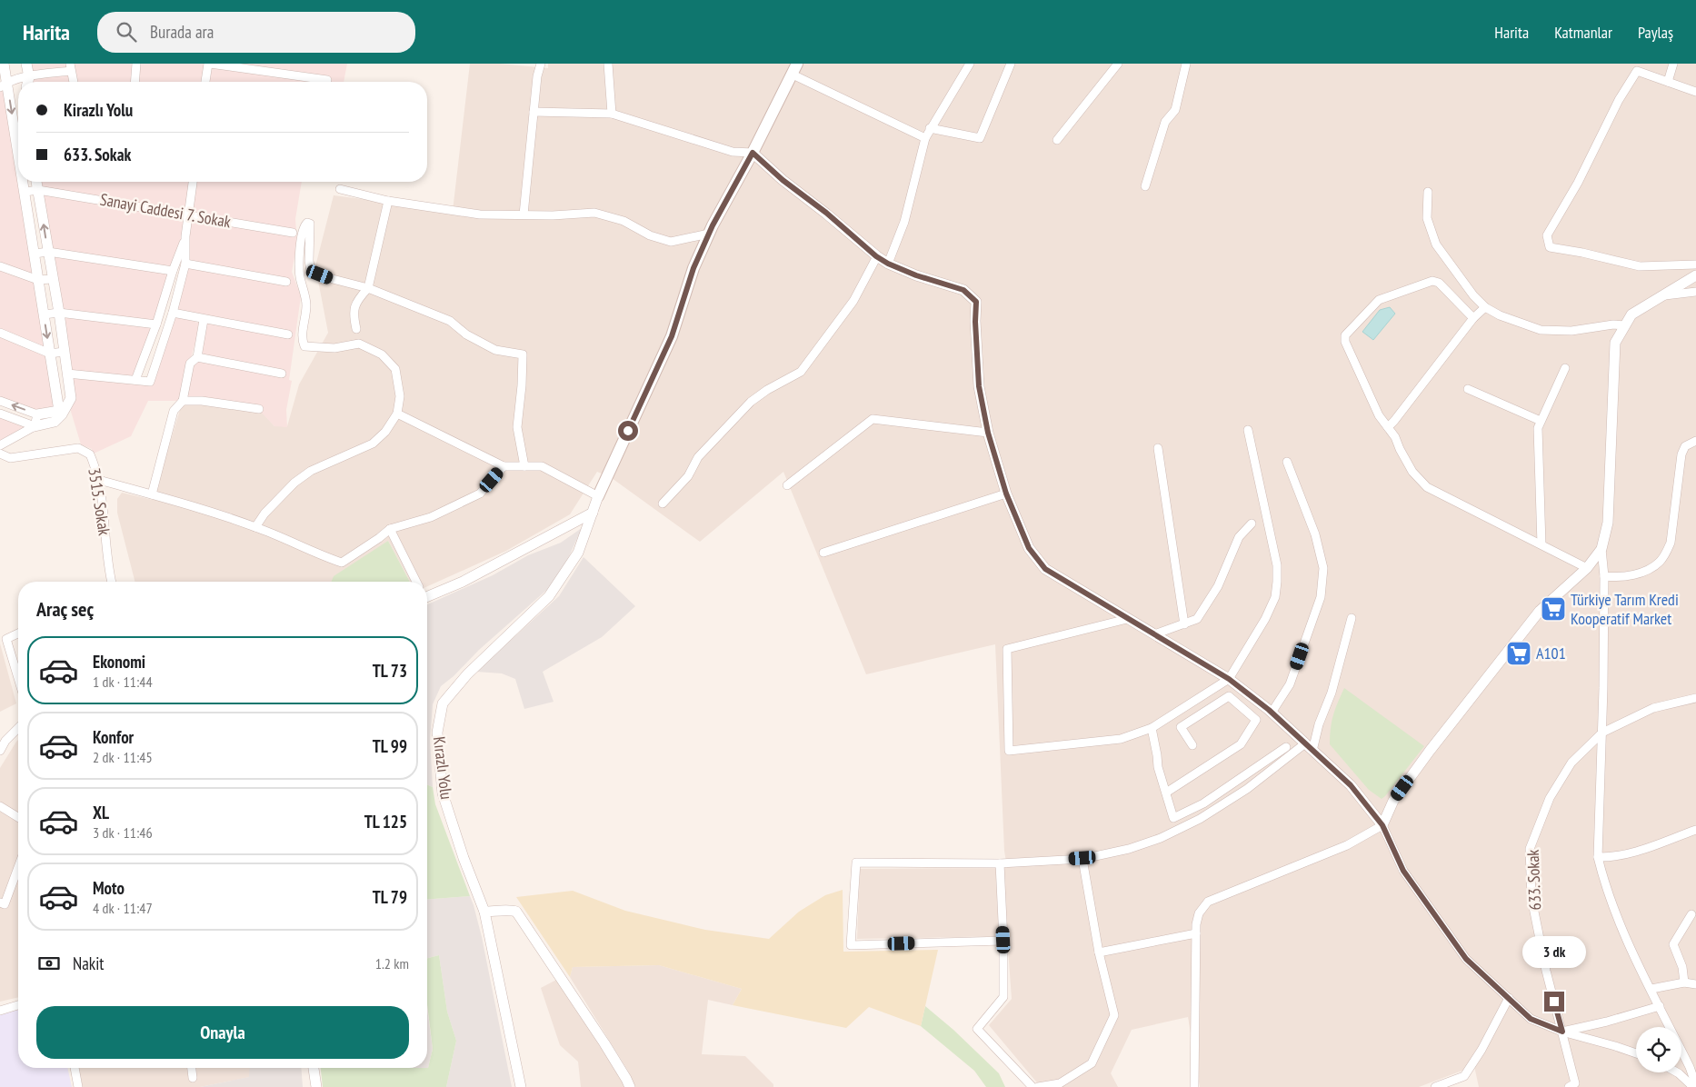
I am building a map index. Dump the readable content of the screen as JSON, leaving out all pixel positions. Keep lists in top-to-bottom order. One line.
{"streets":{"street":["Sanayi Caddesi 7. Sokak","3515. Sokak","Kırazlı Yolu","633. Sokak"]},"places":{"supermarket":["Türkiye Tarım Kredi Kooperatif Market","A101"]},"page":{"header":"Harita","search":"Burada ara","nav":["Harita","Katmanlar","Paylaş"],"banner":["Kirazlı Yolu","633. Sokak"],"heading":"Araç seç","list":[{"name":"Ekonomi","note":"1 dk · 11:44","value":"TL 73"},{"name":"Konfor","note":"2 dk · 11:45","value":"TL 99"},{"name":"XL","note":"3 dk · 11:46","value":"TL 125"},{"name":"Moto","note":"4 dk · 11:47","value":"TL 79"}],"bubble":"3 dk","pay":["Nakit","1.2 km"],"buttons":"Onayla"}}
